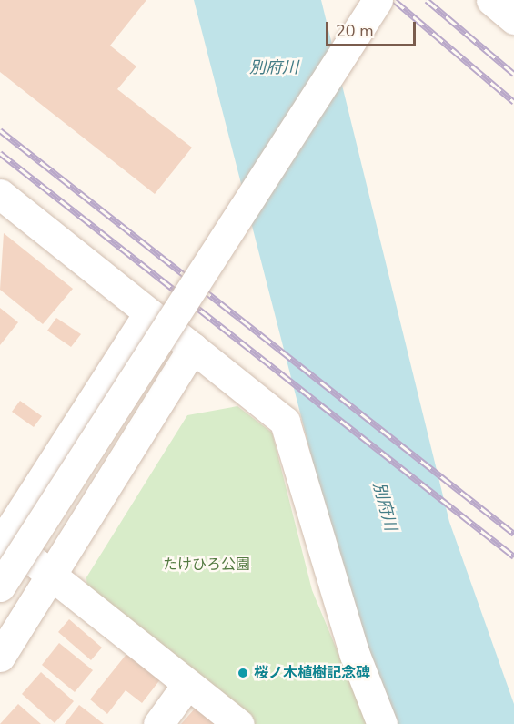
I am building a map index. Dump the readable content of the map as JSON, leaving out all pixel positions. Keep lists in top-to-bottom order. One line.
{"water":["別府川"],"parks":["たけひろ公園"],"places":["桜ノ木植樹記念碑"],"scale_bar":"20 m"}
